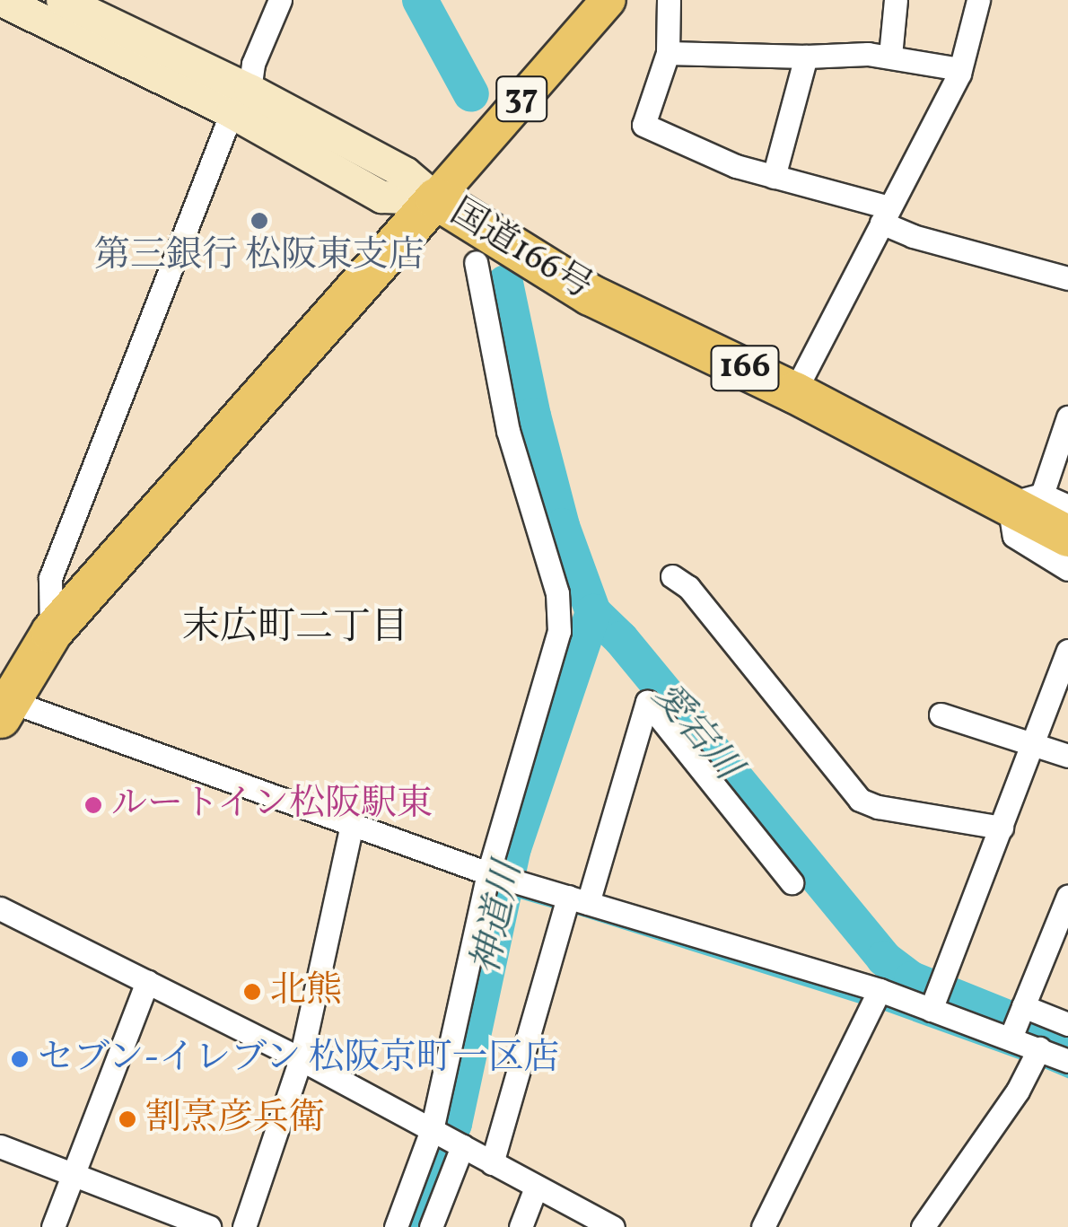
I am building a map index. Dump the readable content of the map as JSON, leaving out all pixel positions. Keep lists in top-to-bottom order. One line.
{"streets":{"highway":["国道166号","166"],"main road":["37"]},"crossings":[["37","国道166号"]],"districts":["末広町二丁目"],"water":["愛宕川","神道川"],"places":["第三銀行 松阪東支店","ルートイン松阪駅東","北熊","セブン-イレブン 松阪京町一区店","割烹彦兵衛"]}
